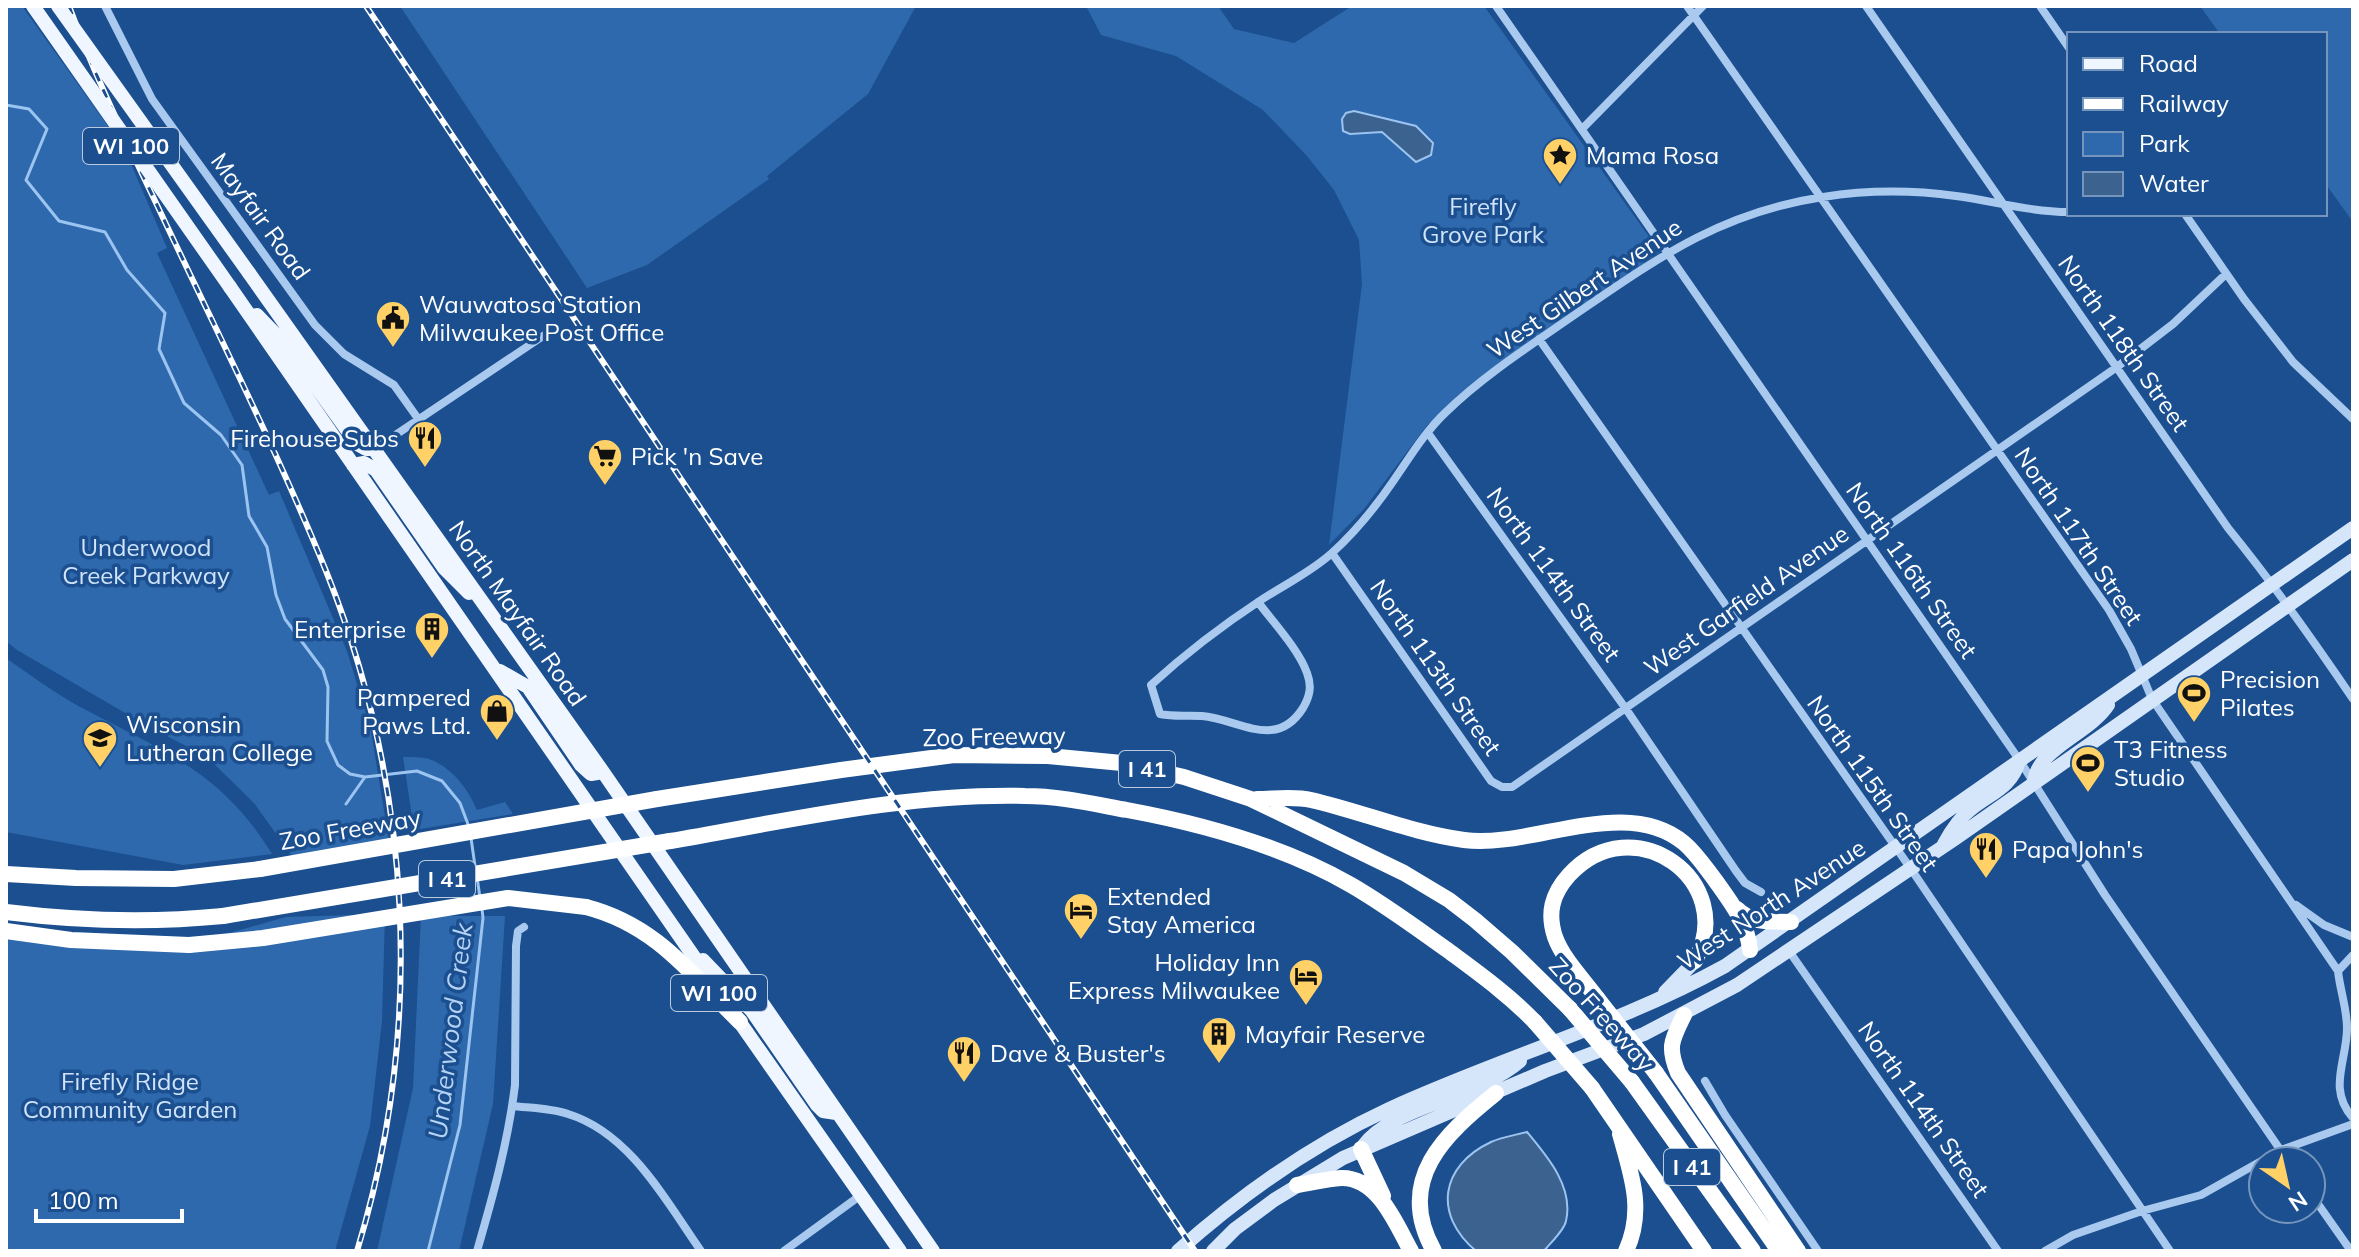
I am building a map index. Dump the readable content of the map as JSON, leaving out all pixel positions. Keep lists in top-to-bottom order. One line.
{"streets":{"highway":["Zoo Freeway","I 41"],"main road":["WI 100","North Mayfair Road","West North Avenue"],"street":["Mayfair Road","West Gilbert Avenue","North 118th Street","North 117th Street","North 116th Street","North 114th Street","West Garfield Avenue","North 113th Street","North 115th Street"]},"crossings":[["West Gilbert Avenue","North 118th Street"],["West Gilbert Avenue","North 117th Street"],["West Gilbert Avenue","North 116th Street"],["West Gilbert Avenue","North 114th Street"],["West Gilbert Avenue","North 113th Street"],["West Gilbert Avenue","North 115th Street"],["North 118th Street","West Garfield Avenue"],["North 118th Street","West North Avenue"],["North 117th Street","West Garfield Avenue"],["North 117th Street","West North Avenue"],["North 116th Street","West Garfield Avenue"],["North 116th Street","West North Avenue"],["North 114th Street","West Garfield Avenue"],["North 114th Street","West North Avenue"],["West Garfield Avenue","North 113th Street"],["West Garfield Avenue","North 115th Street"],["North 115th Street","West North Avenue"]],"water":["Underwood Creek"],"parks":["Firefly Grove Park","Underwood Creek Parkway","Firefly Ridge Community Garden"],"places":{"place":["Mama Rosa"],"public building":["Wauwatosa Station Milwaukee Post Office"],"restaurant":["Firehouse Subs","Papa John's","Dave & Buster's"],"supermarket":["Pick 'n Save"],"building":["Enterprise","Mayfair Reserve"],"sports":["Precision Pilates","T3 Fitness Studio"],"shop":["Pampered Paws Ltd."],"school or university":["Wisconsin Lutheran College"],"hotel":["Extended Stay America","Holiday Inn Express Milwaukee"]},"legend":["Road","Railway","Park","Water"],"scale_bar":"100 m","north":"bottom right"}
